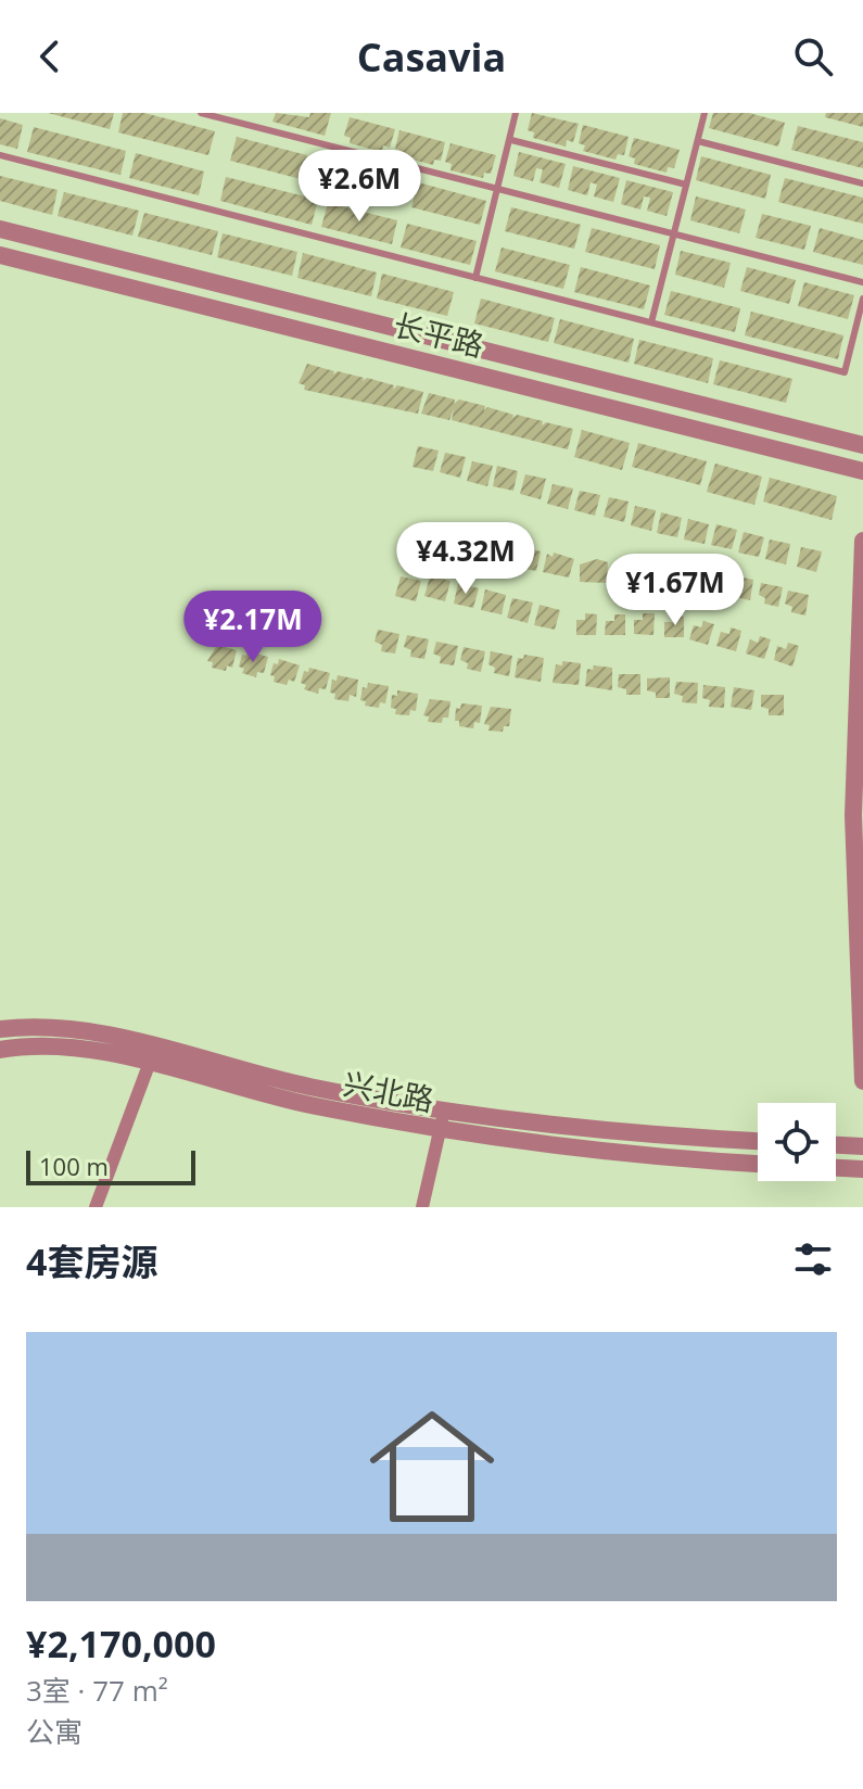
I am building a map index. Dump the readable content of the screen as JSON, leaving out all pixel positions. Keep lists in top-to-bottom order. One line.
{"streets":{"street":["长平路","兴北路"]},"scale_bar":"100 m","page":{"header":"Casavia","price":["¥2.6M","¥4.32M","¥1.67M","¥2.17M"],"scale":"100 m","heading":"4套房源","list":[{"name":"¥2,170,000","note":"3室 · 77 m² · 公寓"}]}}
